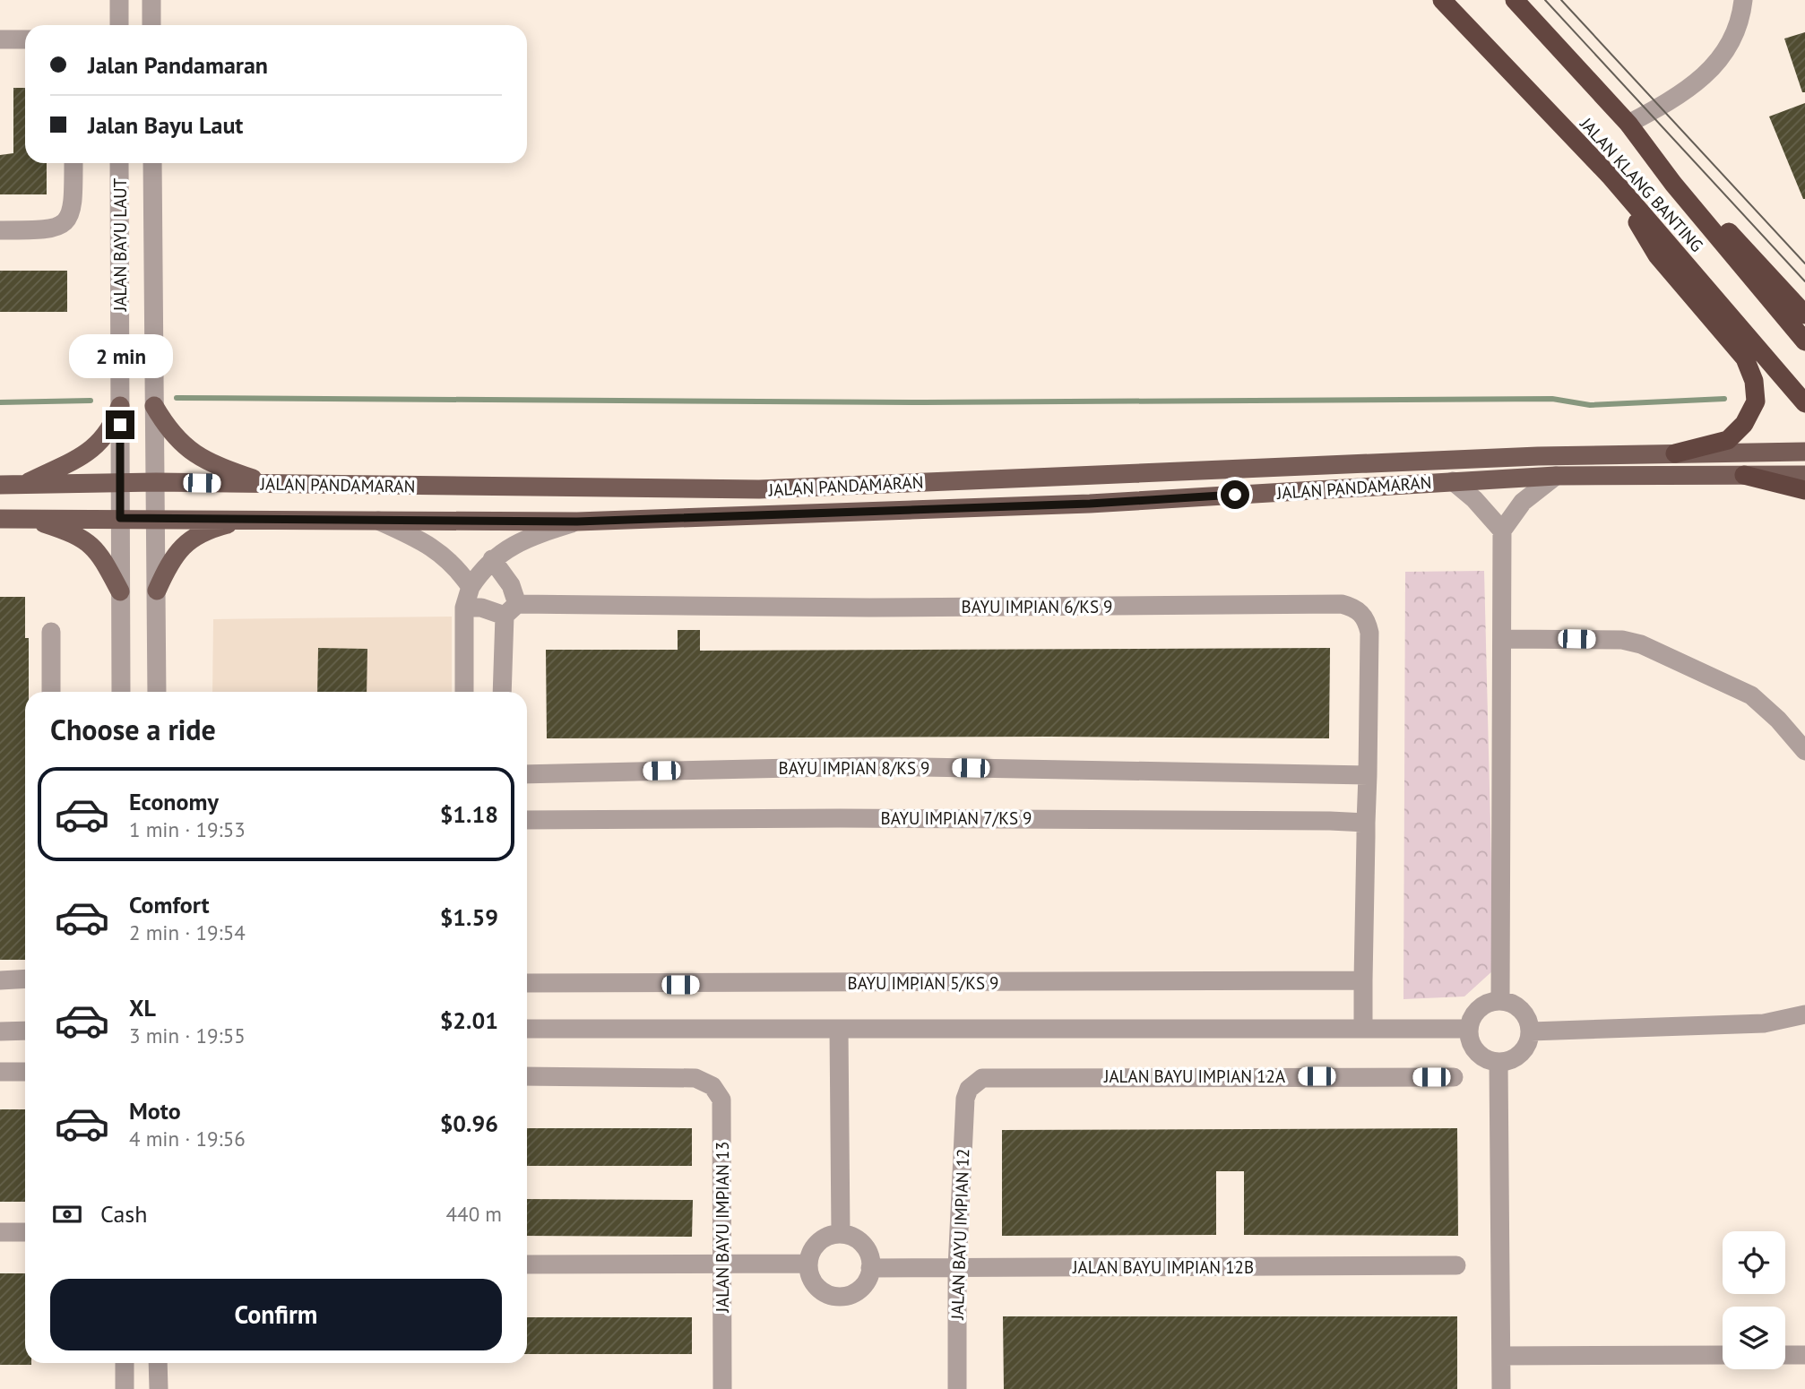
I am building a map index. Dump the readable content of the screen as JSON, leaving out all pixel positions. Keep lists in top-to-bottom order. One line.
{"streets":{"highway":["JALAN KLANG BANTING"],"main road":["JALAN PANDAMARAN"],"street":["JALAN BAYU LAUT","BAYU IMPIAN 6/KS 9","BAYU IMPIAN 8/KS 9","BAYU IMPIAN 7/KS 9","BAYU IMPIAN 5/KS 9","JALAN BAYU IMPIAN 12A","JALAN BAYU IMPIAN 13","JALAN BAYU IMPIAN 12","JALAN BAYU IMPIAN 12B"]},"crossings":[["JALAN BAYU LAUT","JALAN PANDAMARAN"],["BAYU IMPIAN 6/KS 9","BAYU IMPIAN 8/KS 9"],["BAYU IMPIAN 6/KS 9","BAYU IMPIAN 7/KS 9"],["JALAN BAYU IMPIAN 12A","JALAN BAYU IMPIAN 12"],["JALAN BAYU IMPIAN 12","JALAN BAYU IMPIAN 12B"]],"page":{"banner":["Jalan Pandamaran","Jalan Bayu Laut"],"bubble":"2 min","heading":"Choose a ride","list":[{"name":"Economy","note":"1 min · 19:53","value":"$1.18"},{"name":"Comfort","note":"2 min · 19:54","value":"$1.59"},{"name":"XL","note":"3 min · 19:55","value":"$2.01"},{"name":"Moto","note":"4 min · 19:56","value":"$0.96"}],"pay":["Cash","440 m"],"buttons":"Confirm"}}
